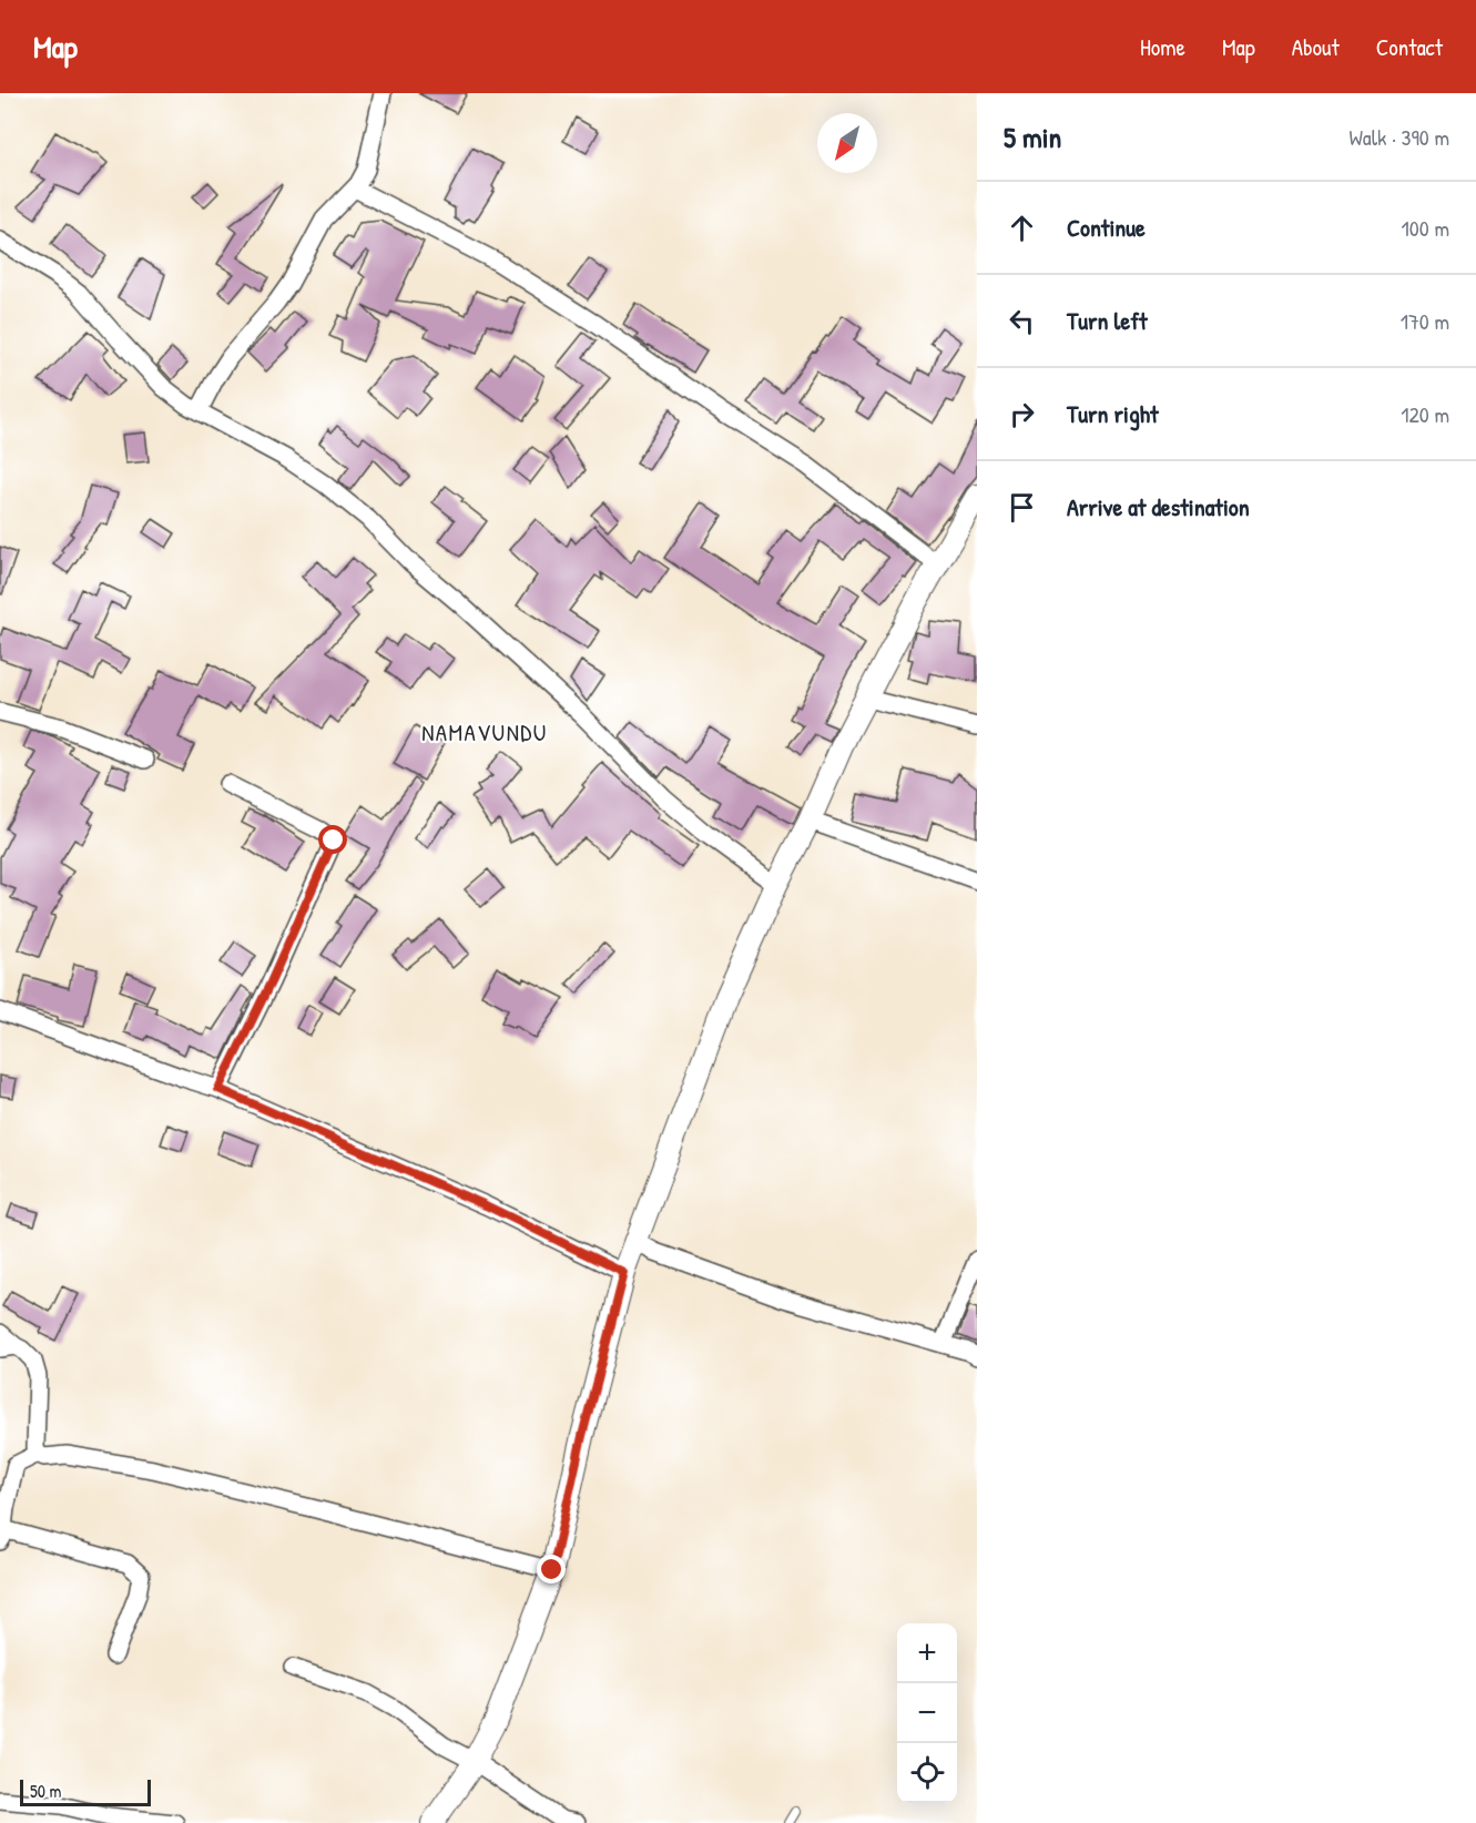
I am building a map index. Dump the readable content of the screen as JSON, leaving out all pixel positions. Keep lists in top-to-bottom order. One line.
{"districts":["NAMAVUNDU"],"scale_bar":"50 m","north":"bottom left","page":{"header":"Map","nav":["Home","Map","About","Contact"],"heading":["5 min","Walk · 390 m"],"list":[["Continue","100 m"],["Turn left","170 m"],["Turn right","120 m"],"Arrive at destination"],"map_buttons":["+","−"],"scale":"50 m"}}
